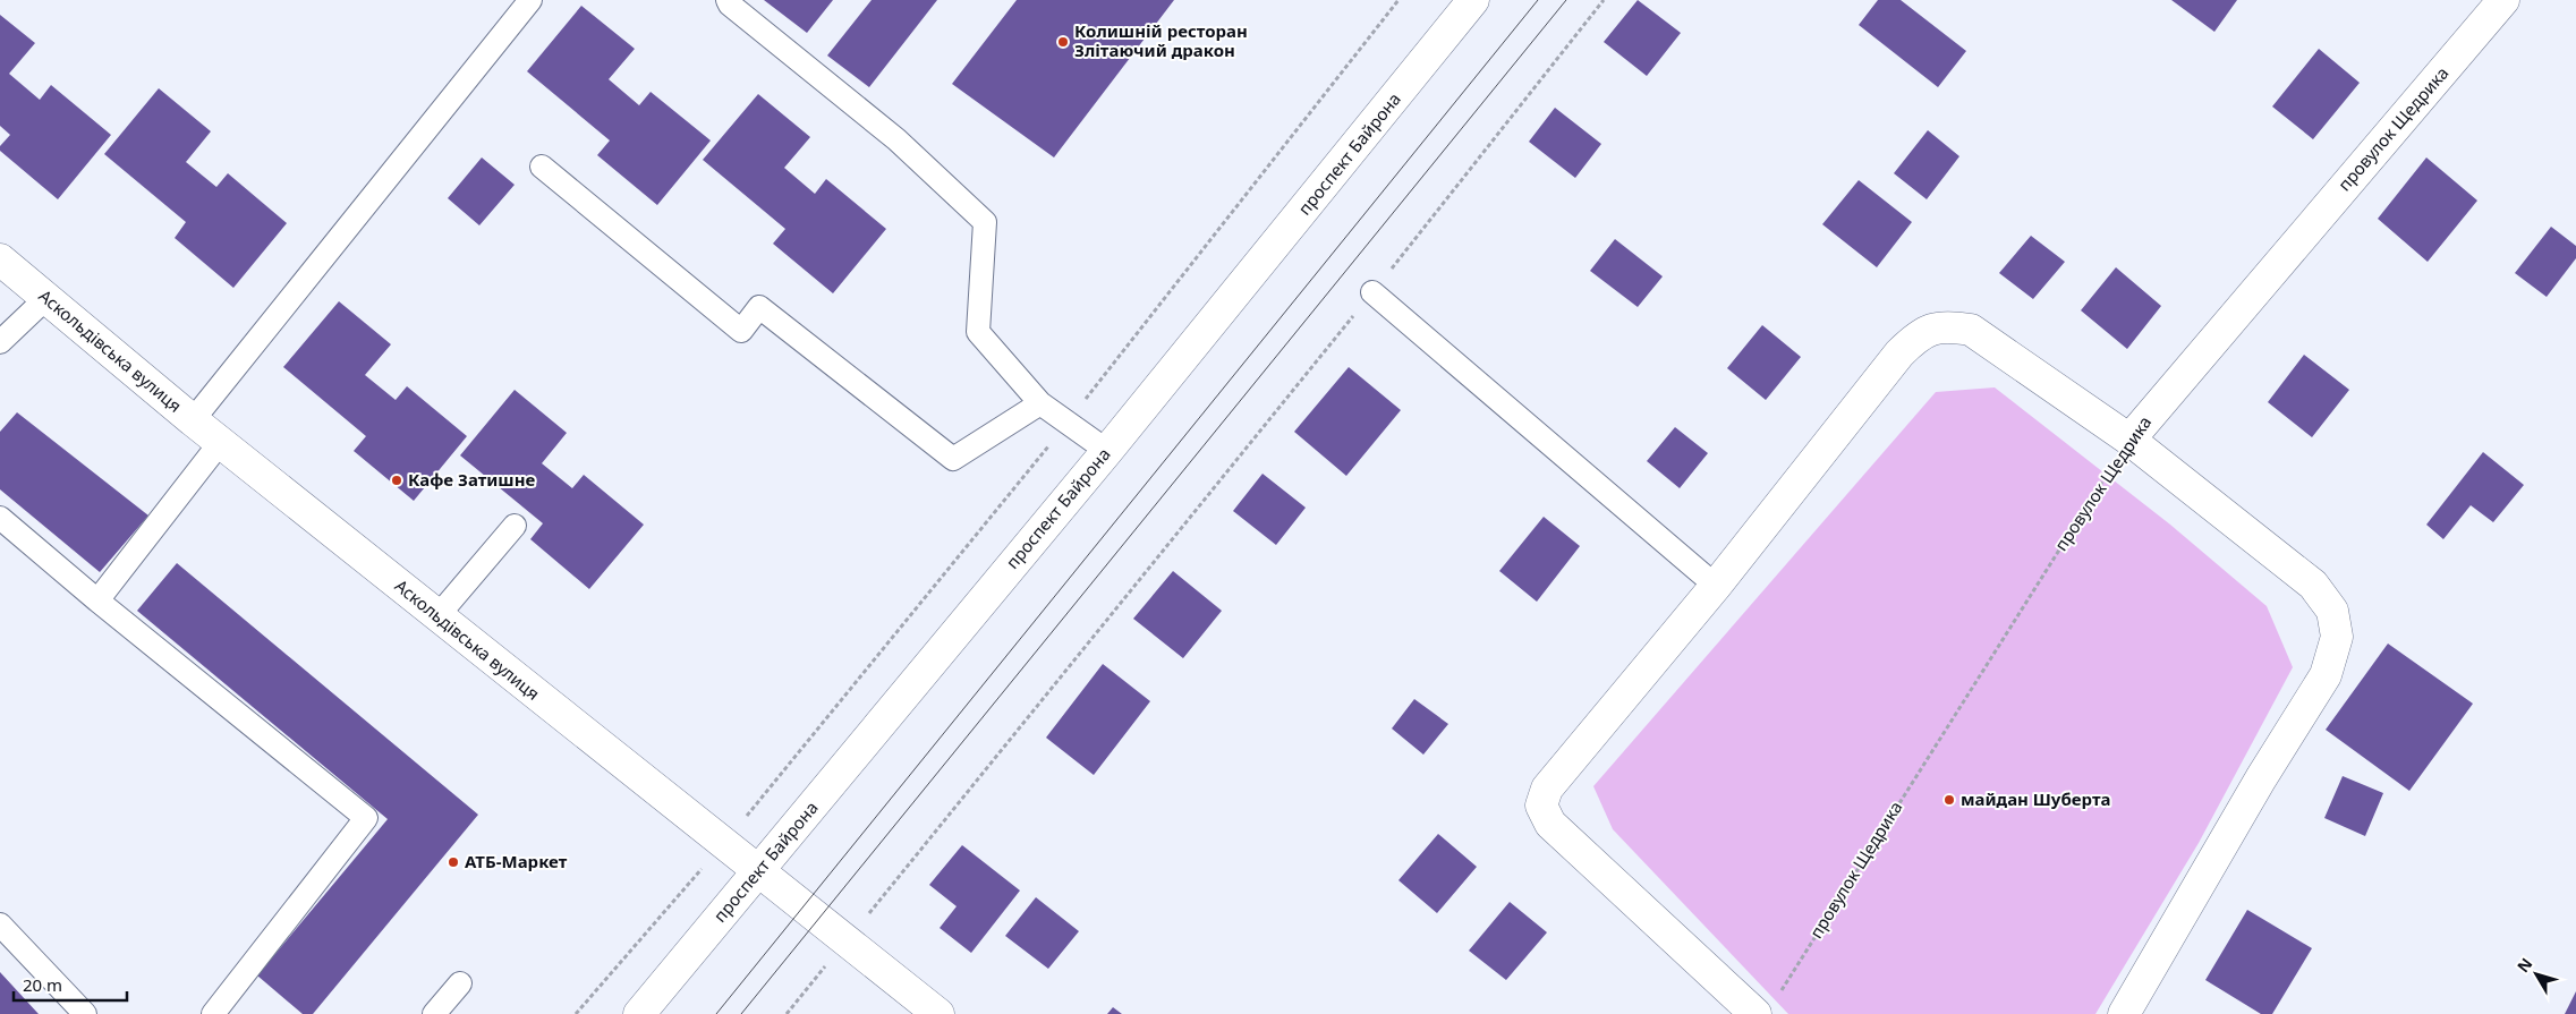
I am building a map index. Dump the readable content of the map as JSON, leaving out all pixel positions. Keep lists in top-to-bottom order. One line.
{"streets":{"street":["провулок Щедрика","проспект Байрона","Аскольдівська вулиця"]},"crossings":[["проспект Байрона","Аскольдівська вулиця"]],"places":["Колишній ресторан Злітаючий дракон","Кафе Затишне","майдан Шуберта","АТБ-Маркет"],"scale_bar":"20 m","north":"top left"}
